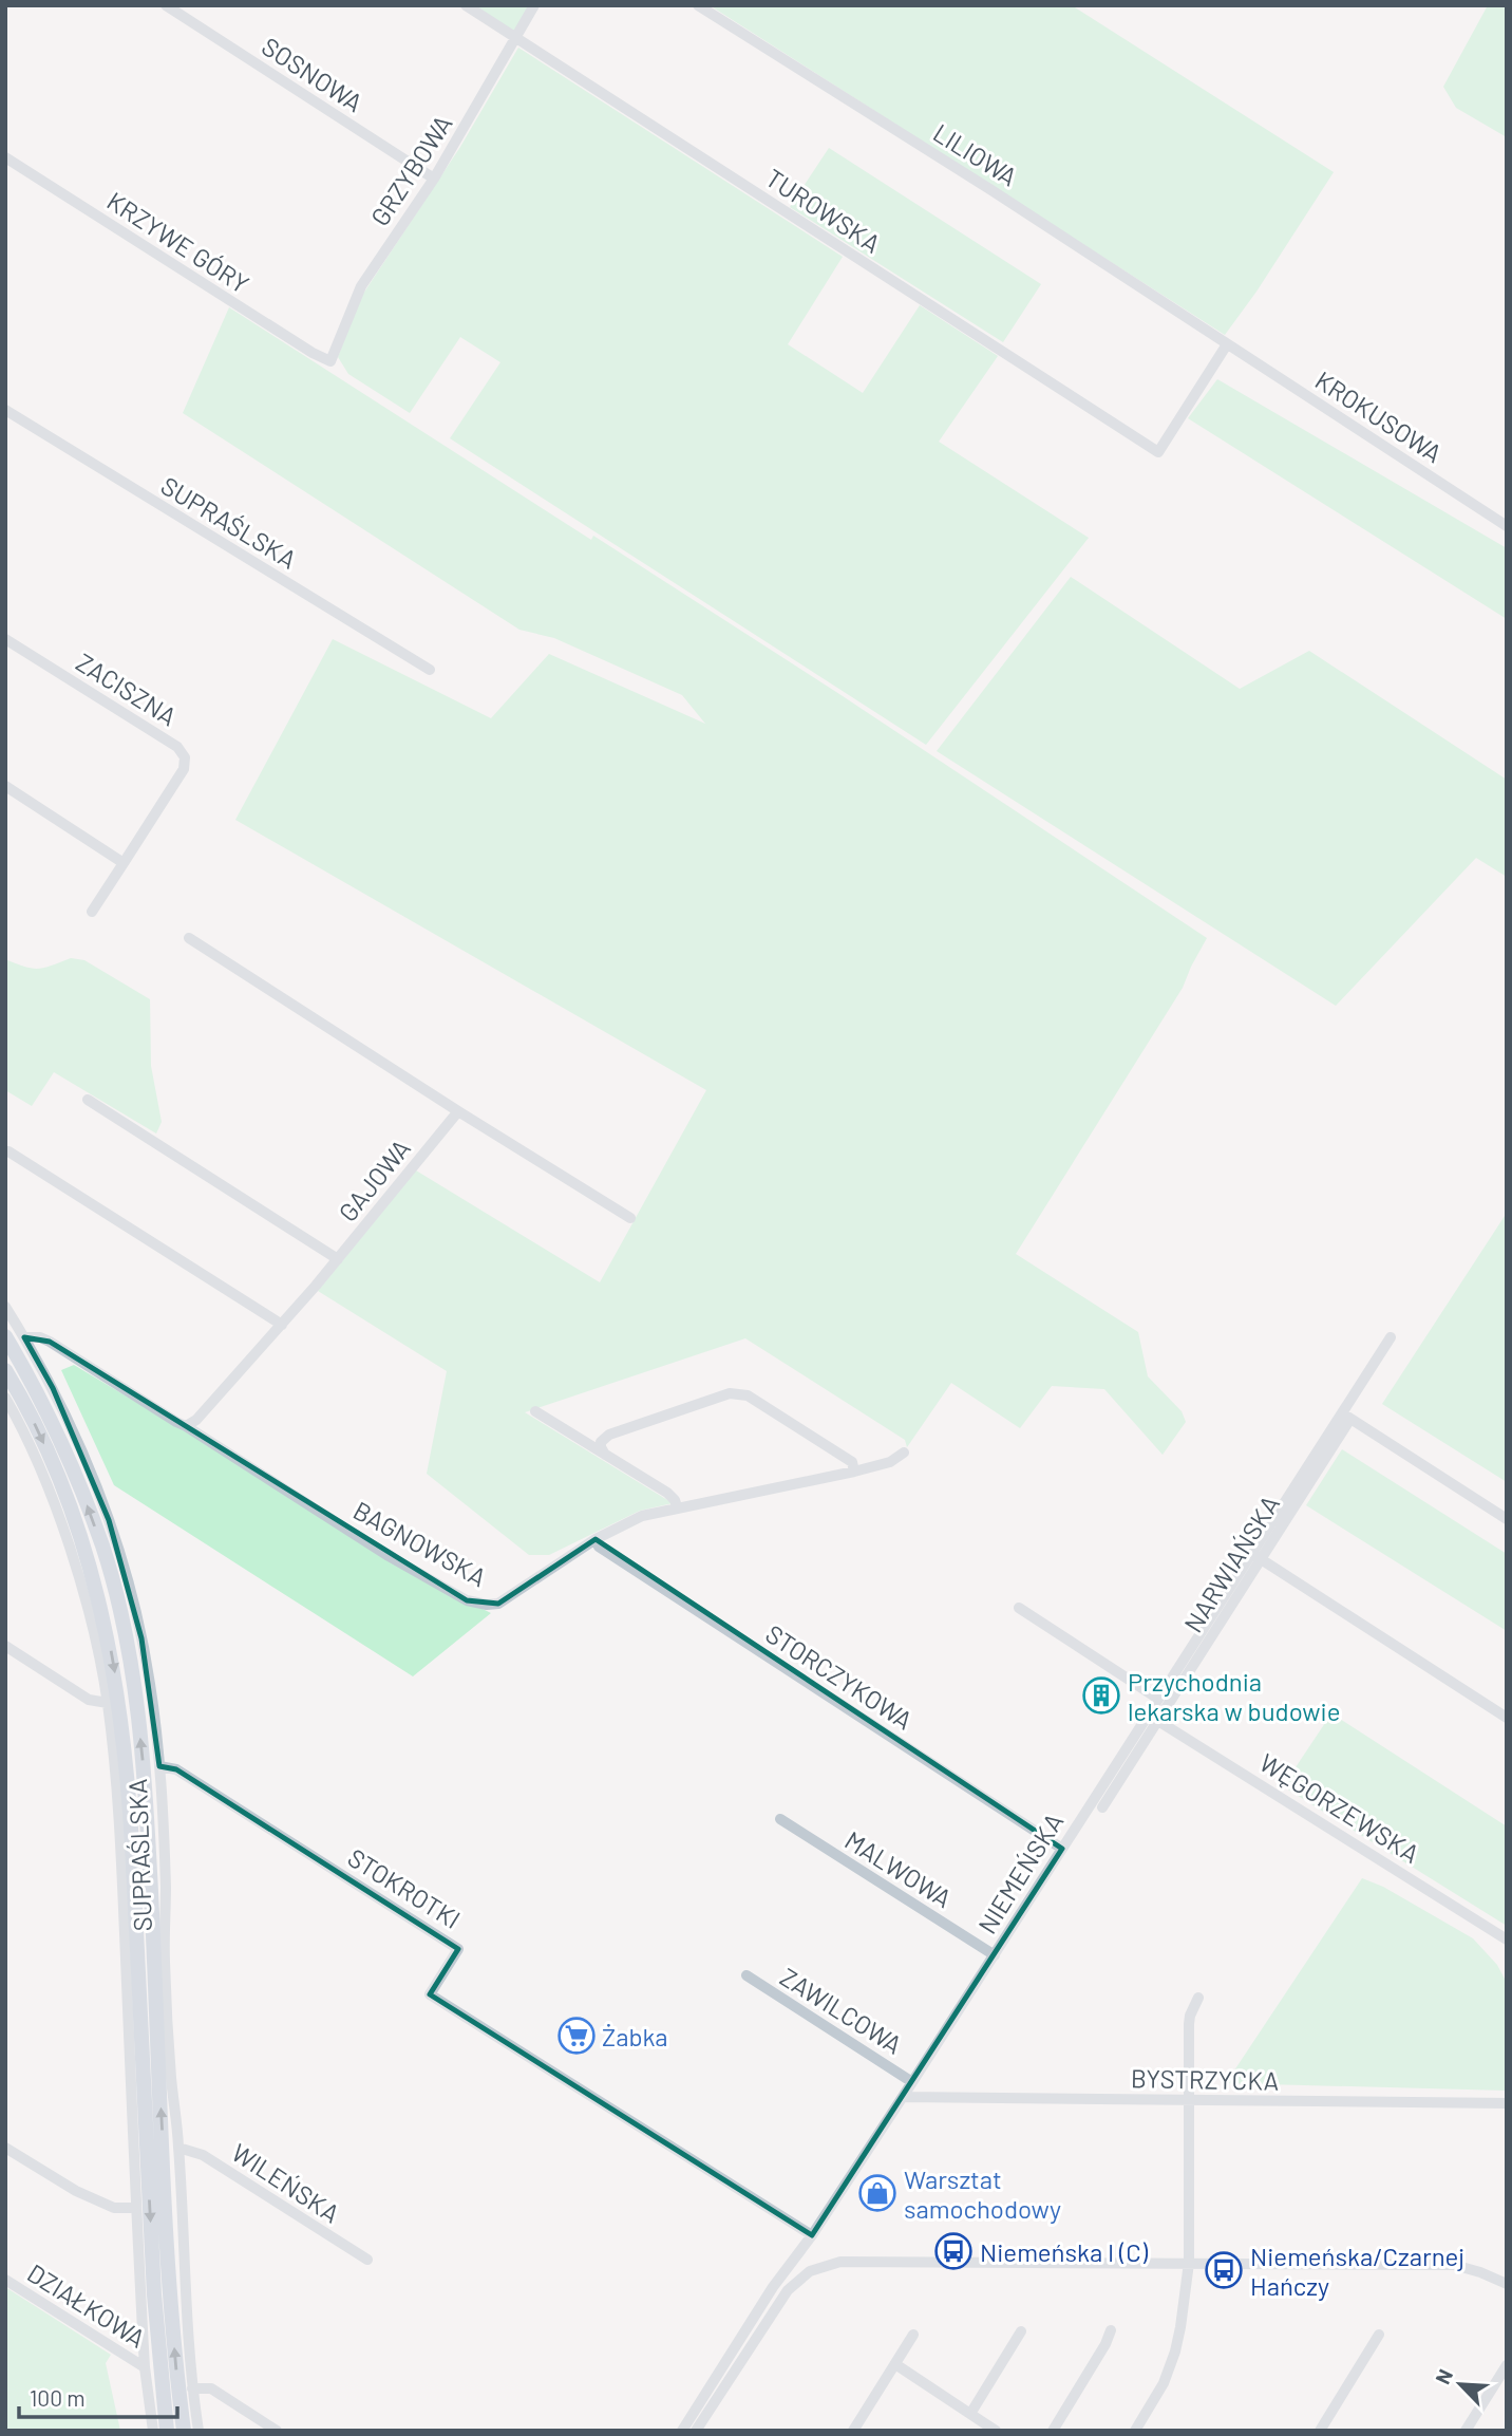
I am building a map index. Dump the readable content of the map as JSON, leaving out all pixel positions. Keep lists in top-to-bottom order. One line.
{"streets":{"street":["SOSNOWA","LILIOWA","GRZYBOWA","TUROWSKA","KRZYWE GÓRY","KROKUSOWA","SUPRAŚLSKA","ZACISZNA","GAJOWA","BAGNOWSKA","NARWIAŃSKA","STORCZYKOWA","WĘGORZEWSKA","MALWOWA","NIEMEŃSKA","STOKROTKI","ZAWILCOWA","BYSTRZYCKA","WILEŃSKA","DZIAŁKOWA"]},"crossings":[["SOSNOWA","GRZYBOWA"],["LILIOWA","TUROWSKA"],["LILIOWA","KROKUSOWA"],["GRZYBOWA","TUROWSKA"],["GRZYBOWA","KRZYWE GÓRY"],["TUROWSKA","KROKUSOWA"],["SUPRAŚLSKA","BAGNOWSKA"],["SUPRAŚLSKA","STOKROTKI"],["SUPRAŚLSKA","WILEŃSKA"],["SUPRAŚLSKA","DZIAŁKOWA"],["GAJOWA","BAGNOWSKA"],["BAGNOWSKA","STORCZYKOWA"],["NARWIAŃSKA","WĘGORZEWSKA"],["NARWIAŃSKA","NIEMEŃSKA"],["STORCZYKOWA","NIEMEŃSKA"],["WĘGORZEWSKA","NIEMEŃSKA"],["MALWOWA","NIEMEŃSKA"],["NIEMEŃSKA","STOKROTKI"],["NIEMEŃSKA","ZAWILCOWA"],["NIEMEŃSKA","BYSTRZYCKA"]],"places":{"building":["Przychodnia lekarska w budowie"],"supermarket":["Żabka"],"shop":["Warsztat samochodowy"],"bus stop":["Niemeńska I (C)","Niemeńska/Czarnej Hańczy"]},"scale_bar":"100 m","north":"top left"}
